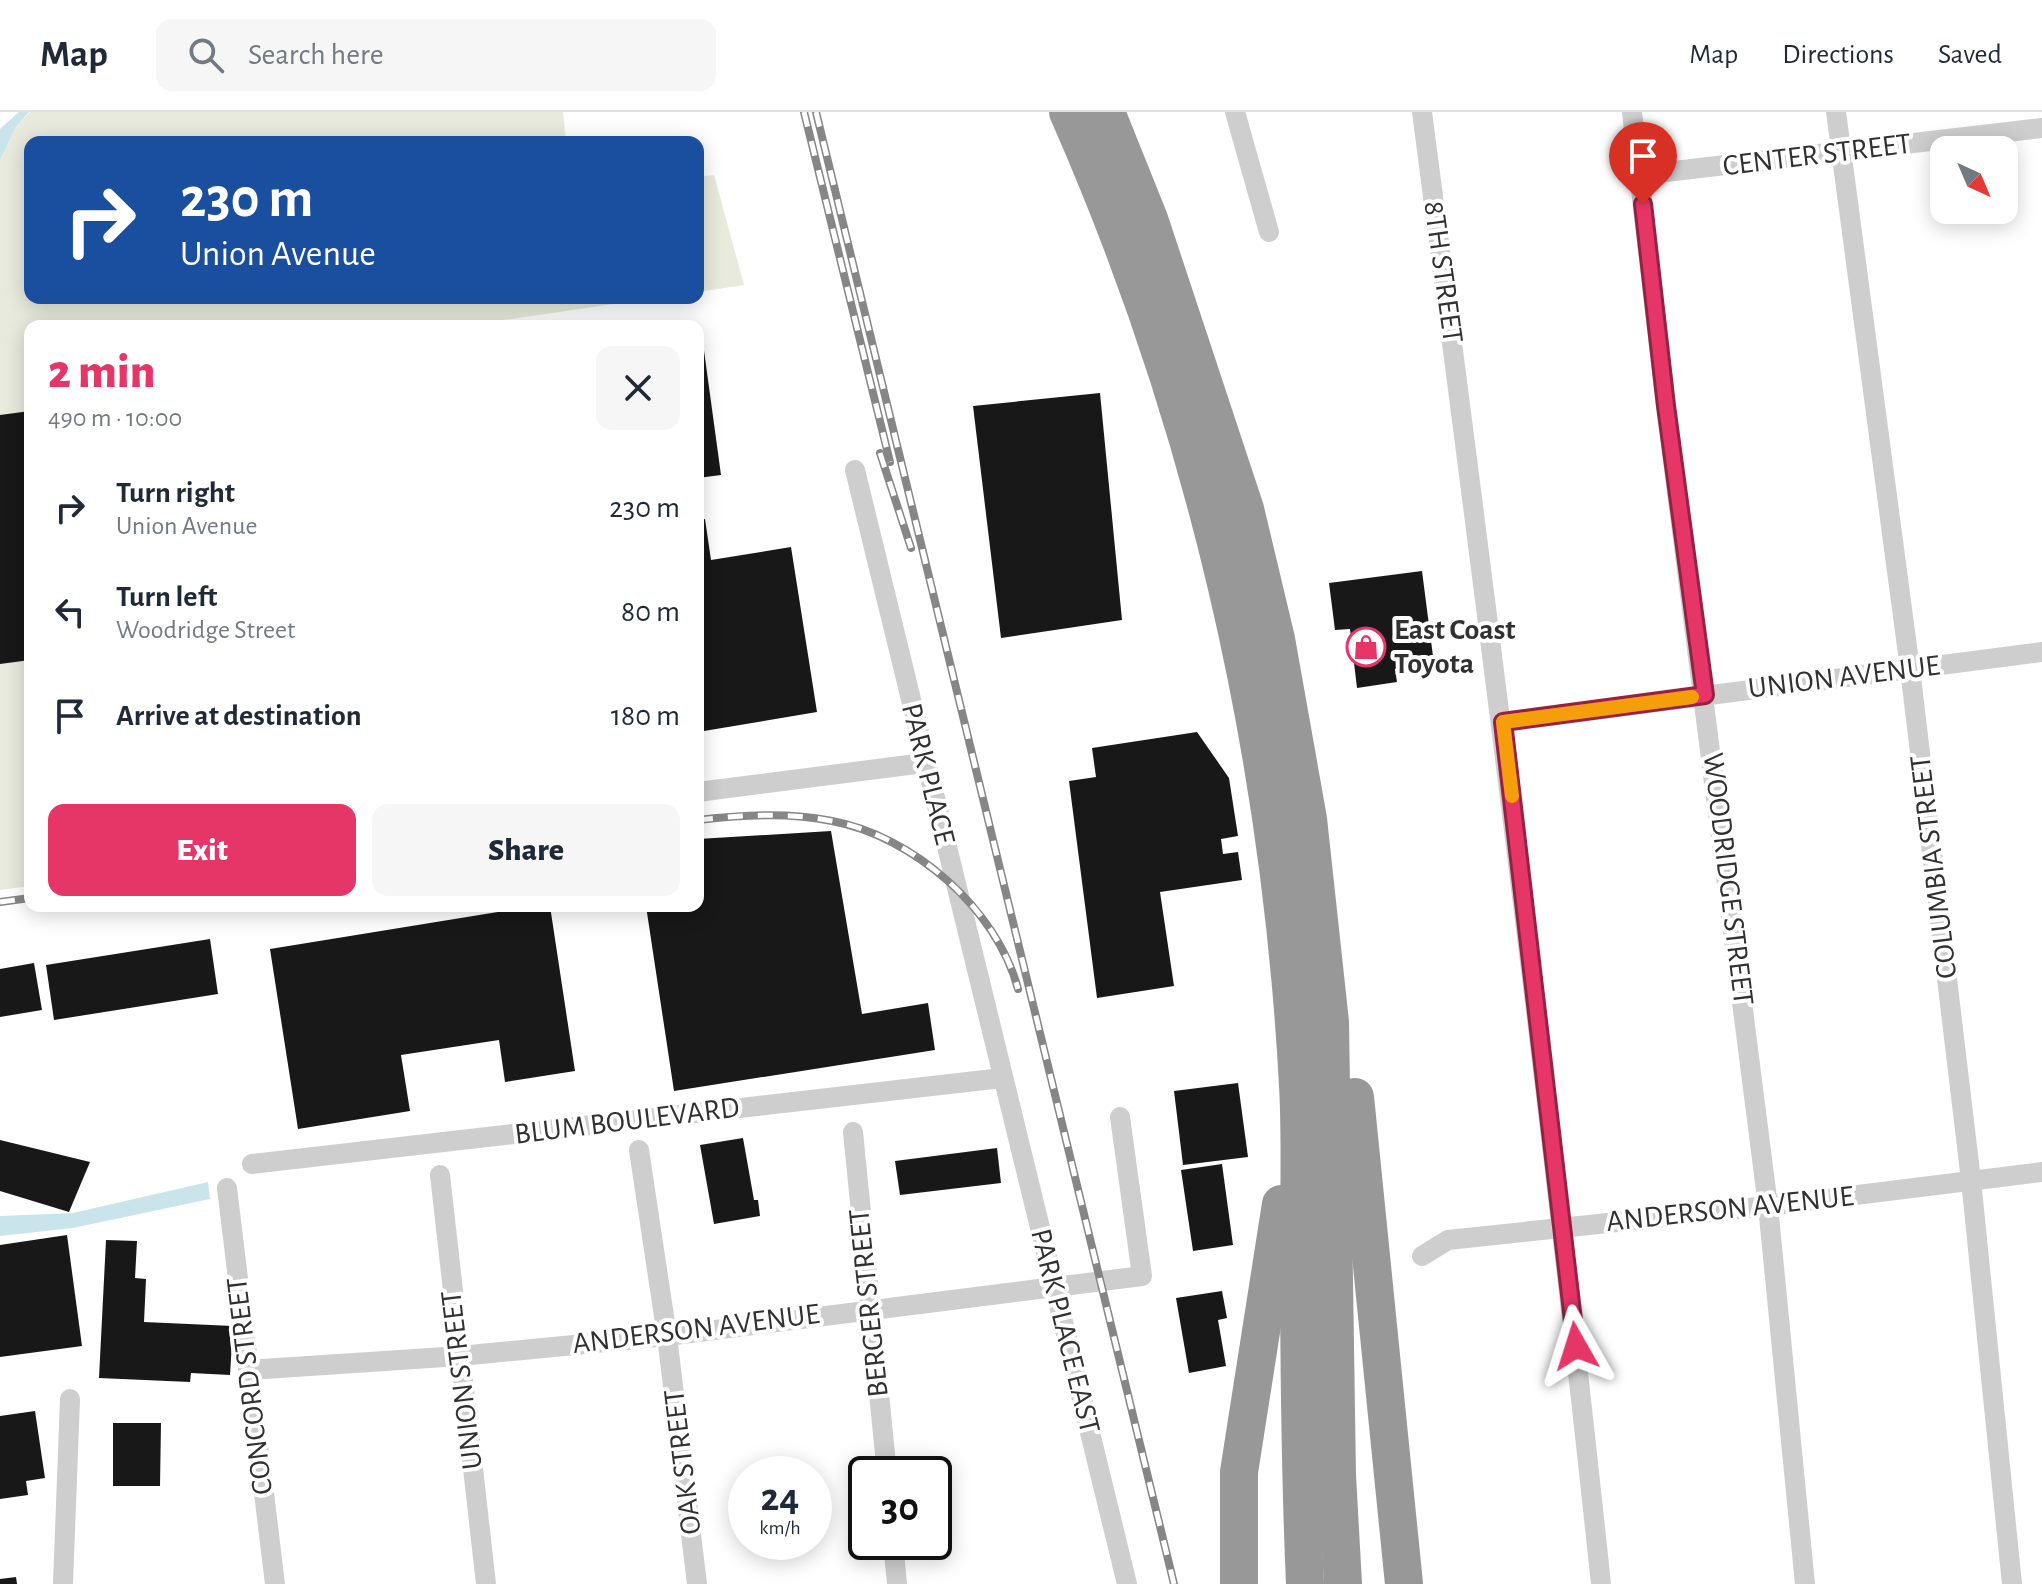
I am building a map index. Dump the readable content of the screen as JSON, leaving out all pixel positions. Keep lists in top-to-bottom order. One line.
{"streets":{"street":["CENTER STREET","8TH STREET","UNION AVENUE","PARK PLACE","COLUMBIA STREET","WOODRIDGE STREET","BLUM BOULEVARD","ANDERSON AVENUE","BERGER STREET","PARK PLACE EAST","UNION STREET","CONCORD STREET","OAK STREET"]},"crossings":[["CENTER STREET","COLUMBIA STREET"],["CENTER STREET","WOODRIDGE STREET"],["8TH STREET","UNION AVENUE"],["8TH STREET","ANDERSON AVENUE"],["UNION AVENUE","COLUMBIA STREET"],["UNION AVENUE","WOODRIDGE STREET"],["PARK PLACE","BLUM BOULEVARD"],["PARK PLACE","PARK PLACE EAST"],["COLUMBIA STREET","ANDERSON AVENUE"],["WOODRIDGE STREET","ANDERSON AVENUE"],["BLUM BOULEVARD","PARK PLACE EAST"],["ANDERSON AVENUE","BERGER STREET"],["ANDERSON AVENUE","PARK PLACE EAST"],["ANDERSON AVENUE","UNION STREET"],["ANDERSON AVENUE","CONCORD STREET"],["ANDERSON AVENUE","OAK STREET"]],"places":{"shop":["East Coast Toyota"]},"north":"bottom right","page":{"header":"Map","search":"Search here","nav":["Map","Directions","Saved"],"turn":["230 m","Union Avenue"],"heading":["2 min","490 m · 10:00"],"list":[{"name":"Turn right","note":"Union Avenue","value":"230 m"},{"name":"Turn left","note":"Woodridge Street","value":"80 m"},{"name":"Arrive at destination","value":"180 m"}],"buttons":["Exit","Share"],"speed":"24 km/h","limit":"30"}}
